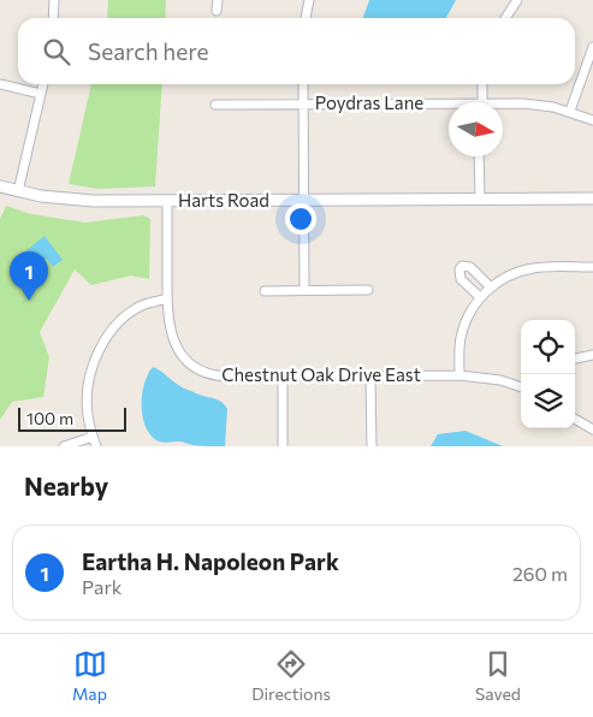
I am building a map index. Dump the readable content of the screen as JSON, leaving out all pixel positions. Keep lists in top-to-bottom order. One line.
{"streets":{"street":["Poydras Lane","Harts Road","Chestnut Oak Drive East"]},"crossings":[["Harts Road","Chestnut Oak Drive East"]],"scale_bar":"100 m","north":"right","page":{"search":"Search here","pins":"1","scale":"100 m","heading":"Nearby","list":[{"mark":"1","name":"Eartha H. Napoleon Park","note":"Park","value":"260 m"}],"nav":["Map","Directions","Saved"]}}
